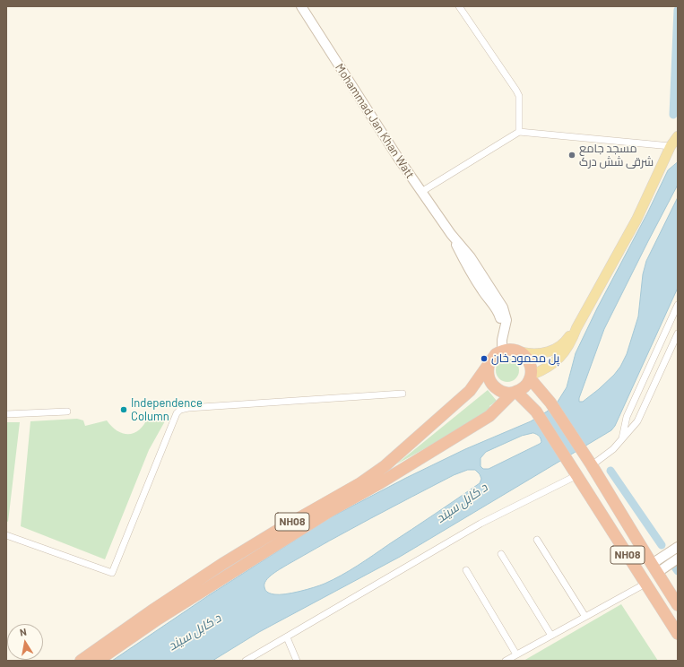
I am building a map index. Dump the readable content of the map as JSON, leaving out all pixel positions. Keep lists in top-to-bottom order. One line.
{"streets":{"highway":["NH08"],"main road":["Mohammad Jan Khan Watt"]},"crossings":[["Mohammad Jan Khan Watt","NH08"]],"water":["د کابل سيند"],"places":["مسجد جامع شرقی شش درک","پل محمود خان","Independence Column"],"north":"top"}
